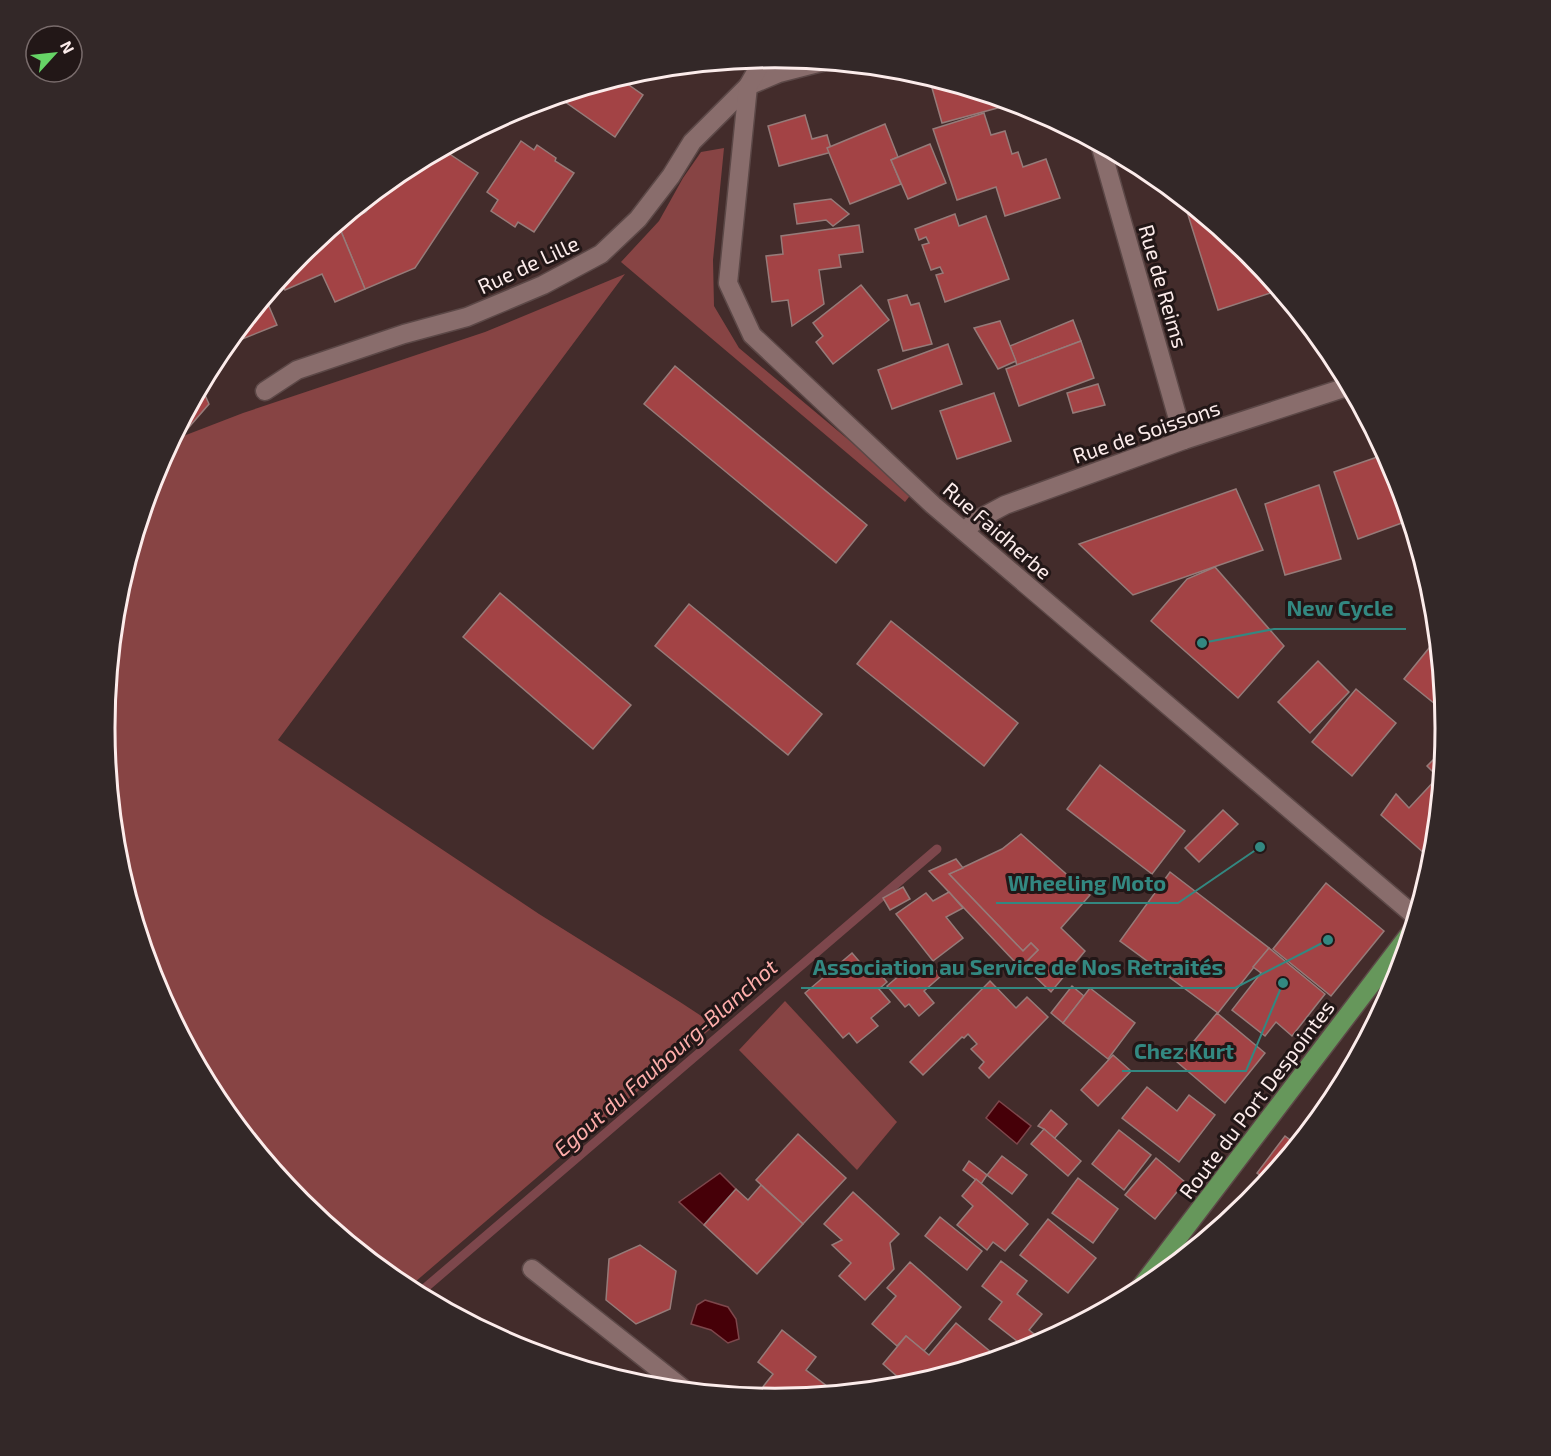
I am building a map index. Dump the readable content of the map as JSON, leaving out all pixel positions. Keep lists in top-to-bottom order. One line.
{"streets":{"main road":["Route du Port Despointes"],"street":["Rue de Lille","Rue de Reims","Rue de Soissons","Rue Faidherbe"]},"crossings":[["Rue de Lille","Rue Faidherbe"],["Rue de Reims","Rue de Soissons"],["Rue de Soissons","Rue Faidherbe"]],"water":["Egout du Faubourg-Blanchot"],"places":["New Cycle","Wheeling Moto","Association au Service de Nos Retraités","Chez Kurt"],"north":"top right"}
